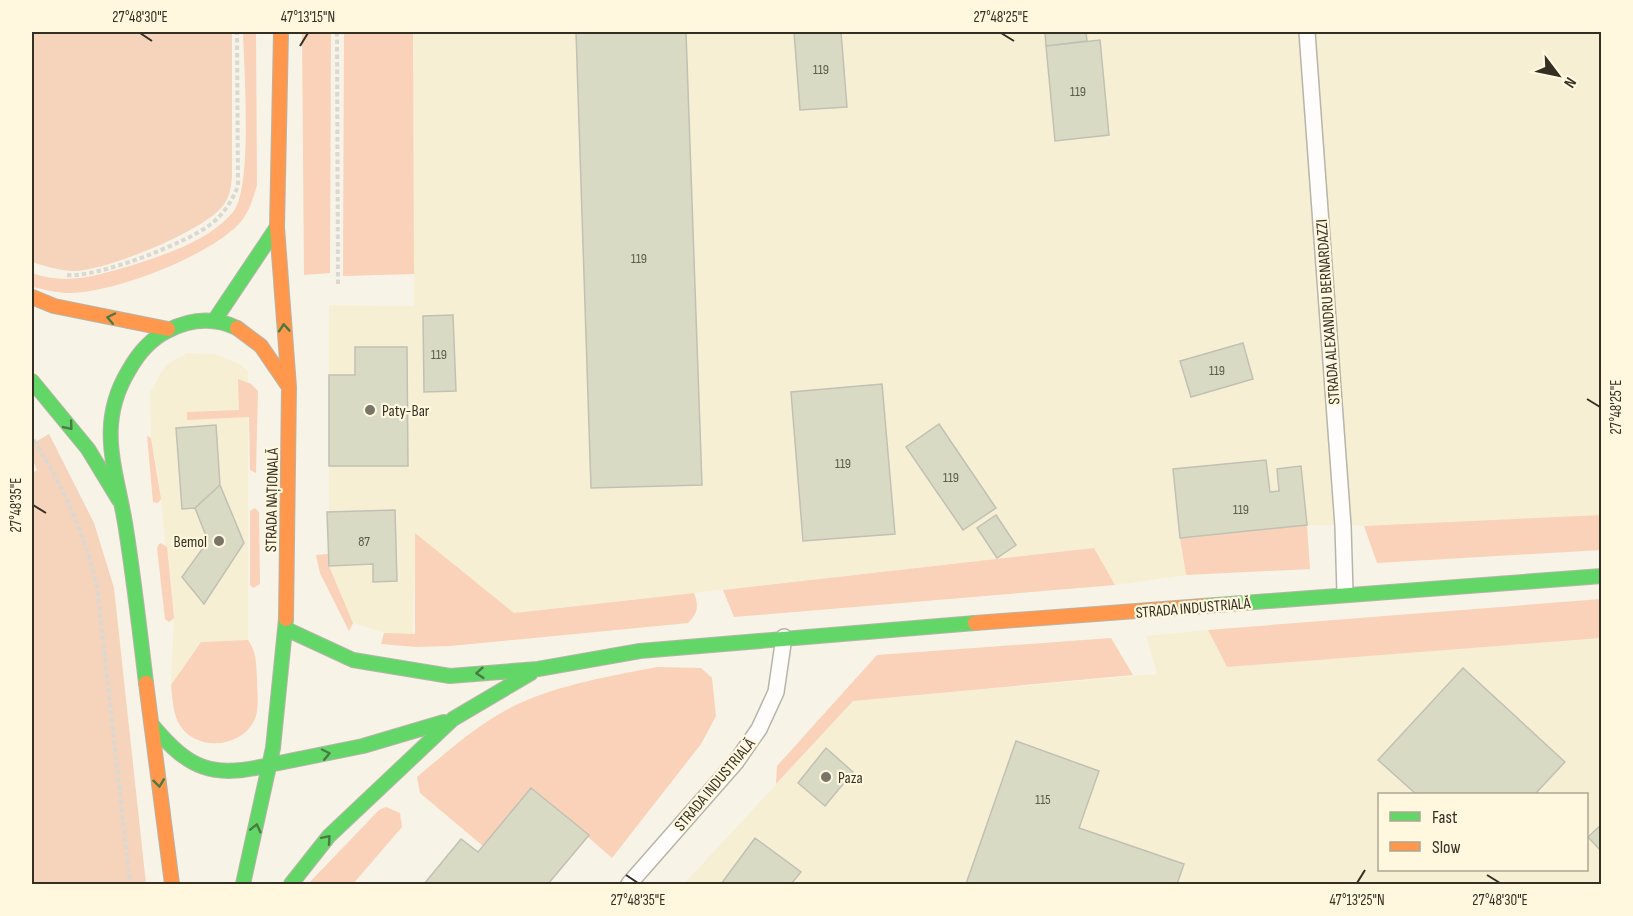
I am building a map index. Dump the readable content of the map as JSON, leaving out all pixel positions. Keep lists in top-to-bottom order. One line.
{"streets":{"street":["STRADA NAȚIONALĂ","STRADA INDUSTRIALĂ"],"lane":["STRADA ALEXANDRU BERNARDAZZI"]},"crossings":[["STRADA ALEXANDRU BERNARDAZZI","STRADA INDUSTRIALĂ"],["STRADA NAȚIONALĂ","STRADA INDUSTRIALĂ"]],"places":["Paty-Bar","Bemol","Paza"],"house_numbers":["119","119","119","119","119","119","119","119","87","115"],"legend":["Fast","Slow"],"north":"bottom right","coordinates":["27°48'30\"E","47°13'15\"N","27°48'25\"E","27°48'35\"E","47°13'25\"N"]}
